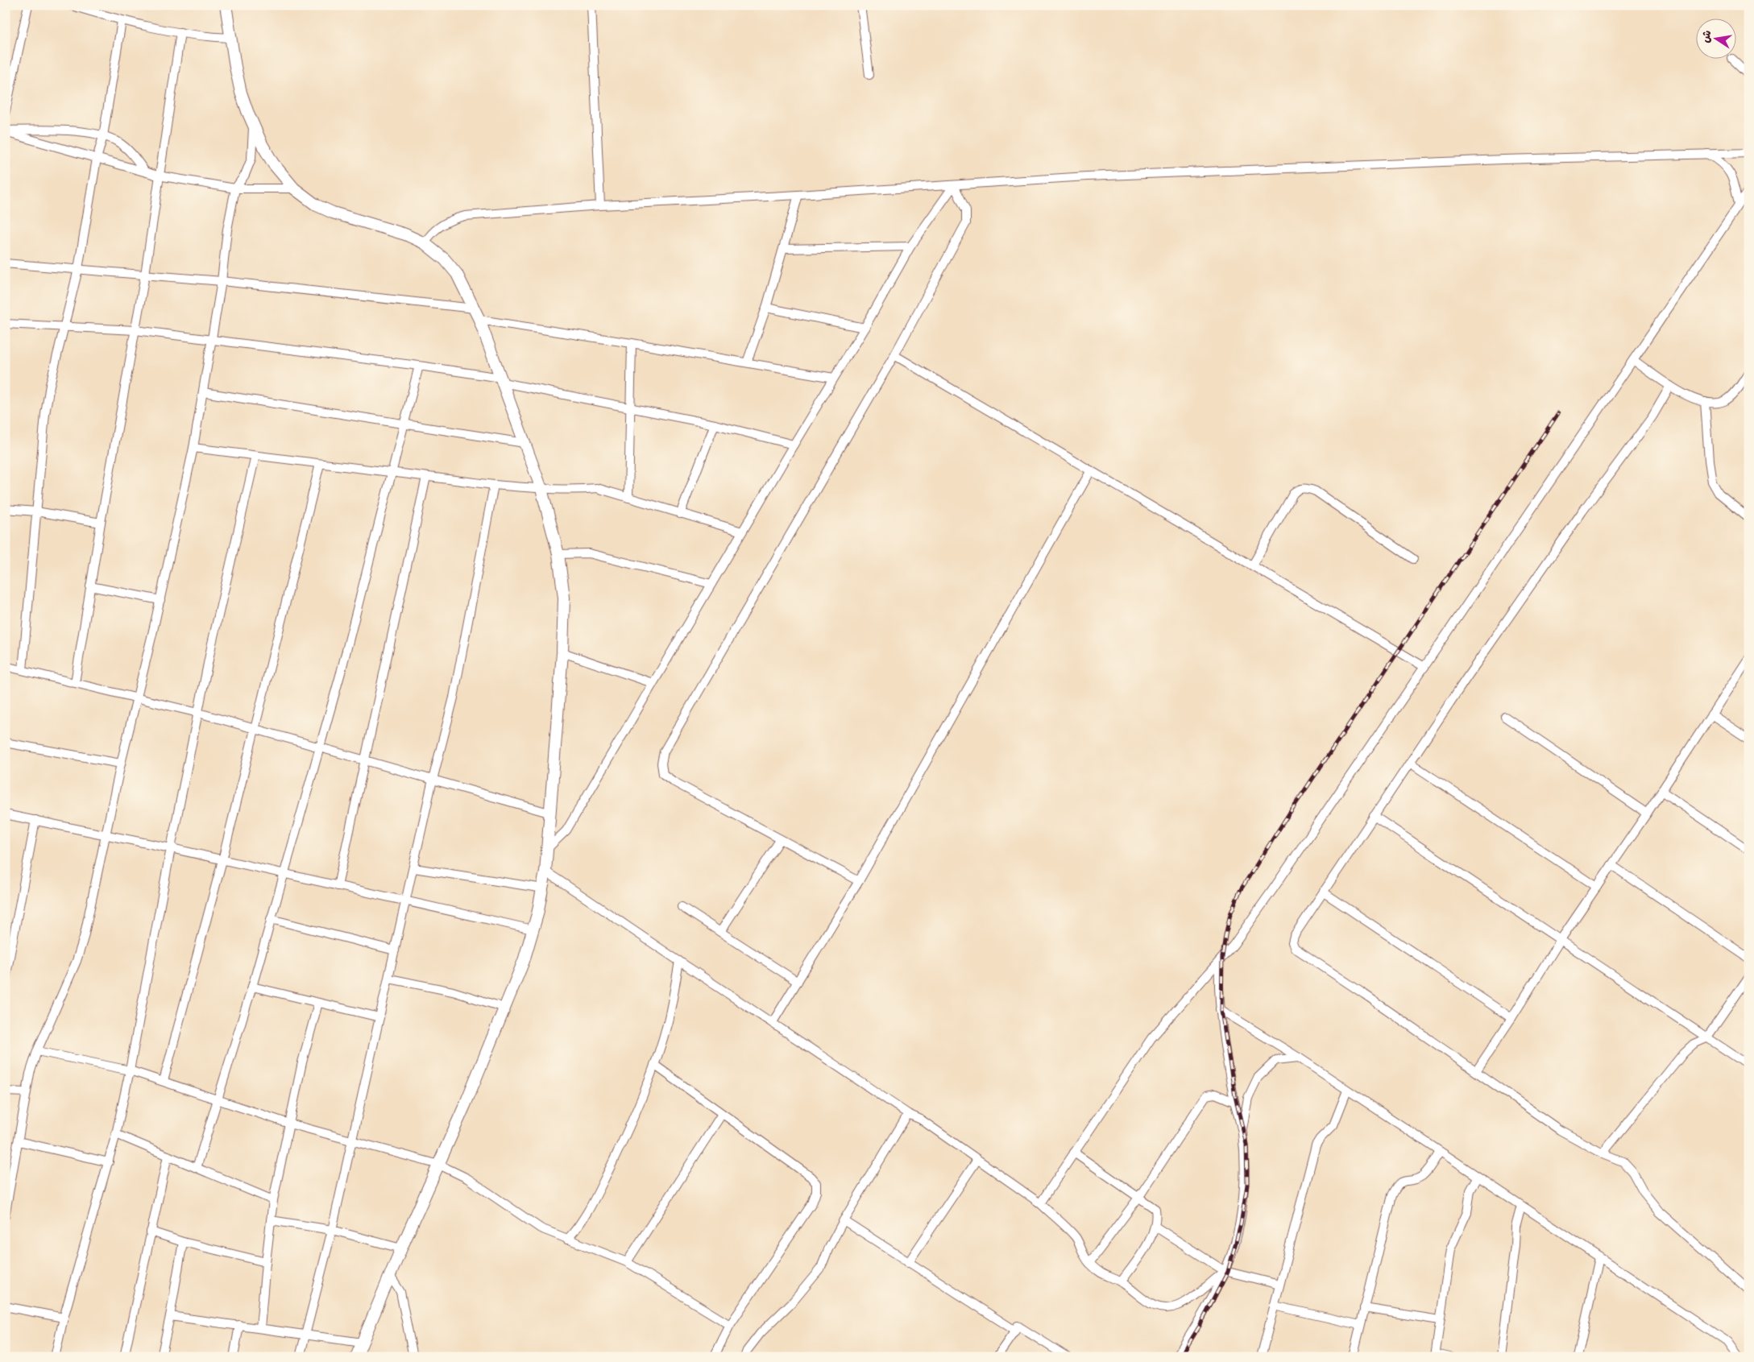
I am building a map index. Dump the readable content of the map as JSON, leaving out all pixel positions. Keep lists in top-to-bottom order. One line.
{"north":"left"}
